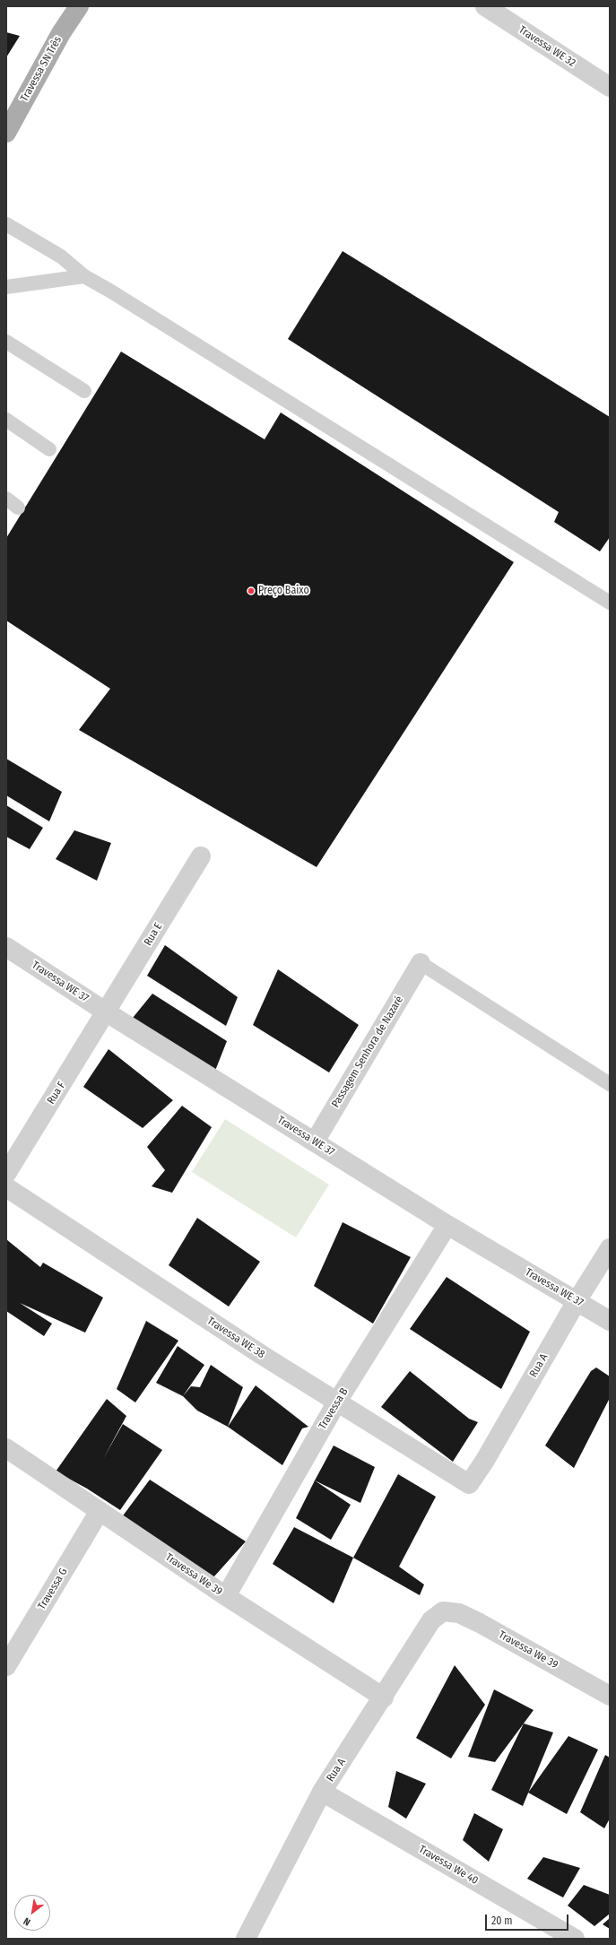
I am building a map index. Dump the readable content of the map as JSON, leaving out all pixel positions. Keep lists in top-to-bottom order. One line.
{"streets":{"main road":["Travessa SN Três"],"street":["Travessa WE 32","Rua E","Travessa WE 37","Passagem Senhora de Nazaré","Rua F","Travessa WE 38","Rua A","Travessa B","Travessa We 39","Travessa G","Travessa We 40"]},"crossings":[["Rua E","Travessa WE 37"],["Rua E","Rua F"],["Travessa WE 37","Passagem Senhora de Nazaré"],["Travessa WE 37","Rua F"],["Travessa WE 37","Rua A"],["Travessa WE 37","Travessa B"],["Travessa WE 38","Rua A"],["Travessa WE 38","Travessa B"],["Rua A","Travessa We 39"],["Rua A","Travessa We 40"],["Travessa B","Travessa We 39"],["Travessa We 39","Travessa G"]],"places":["Preço Baixo"],"scale_bar":"20 m","north":"bottom left"}
